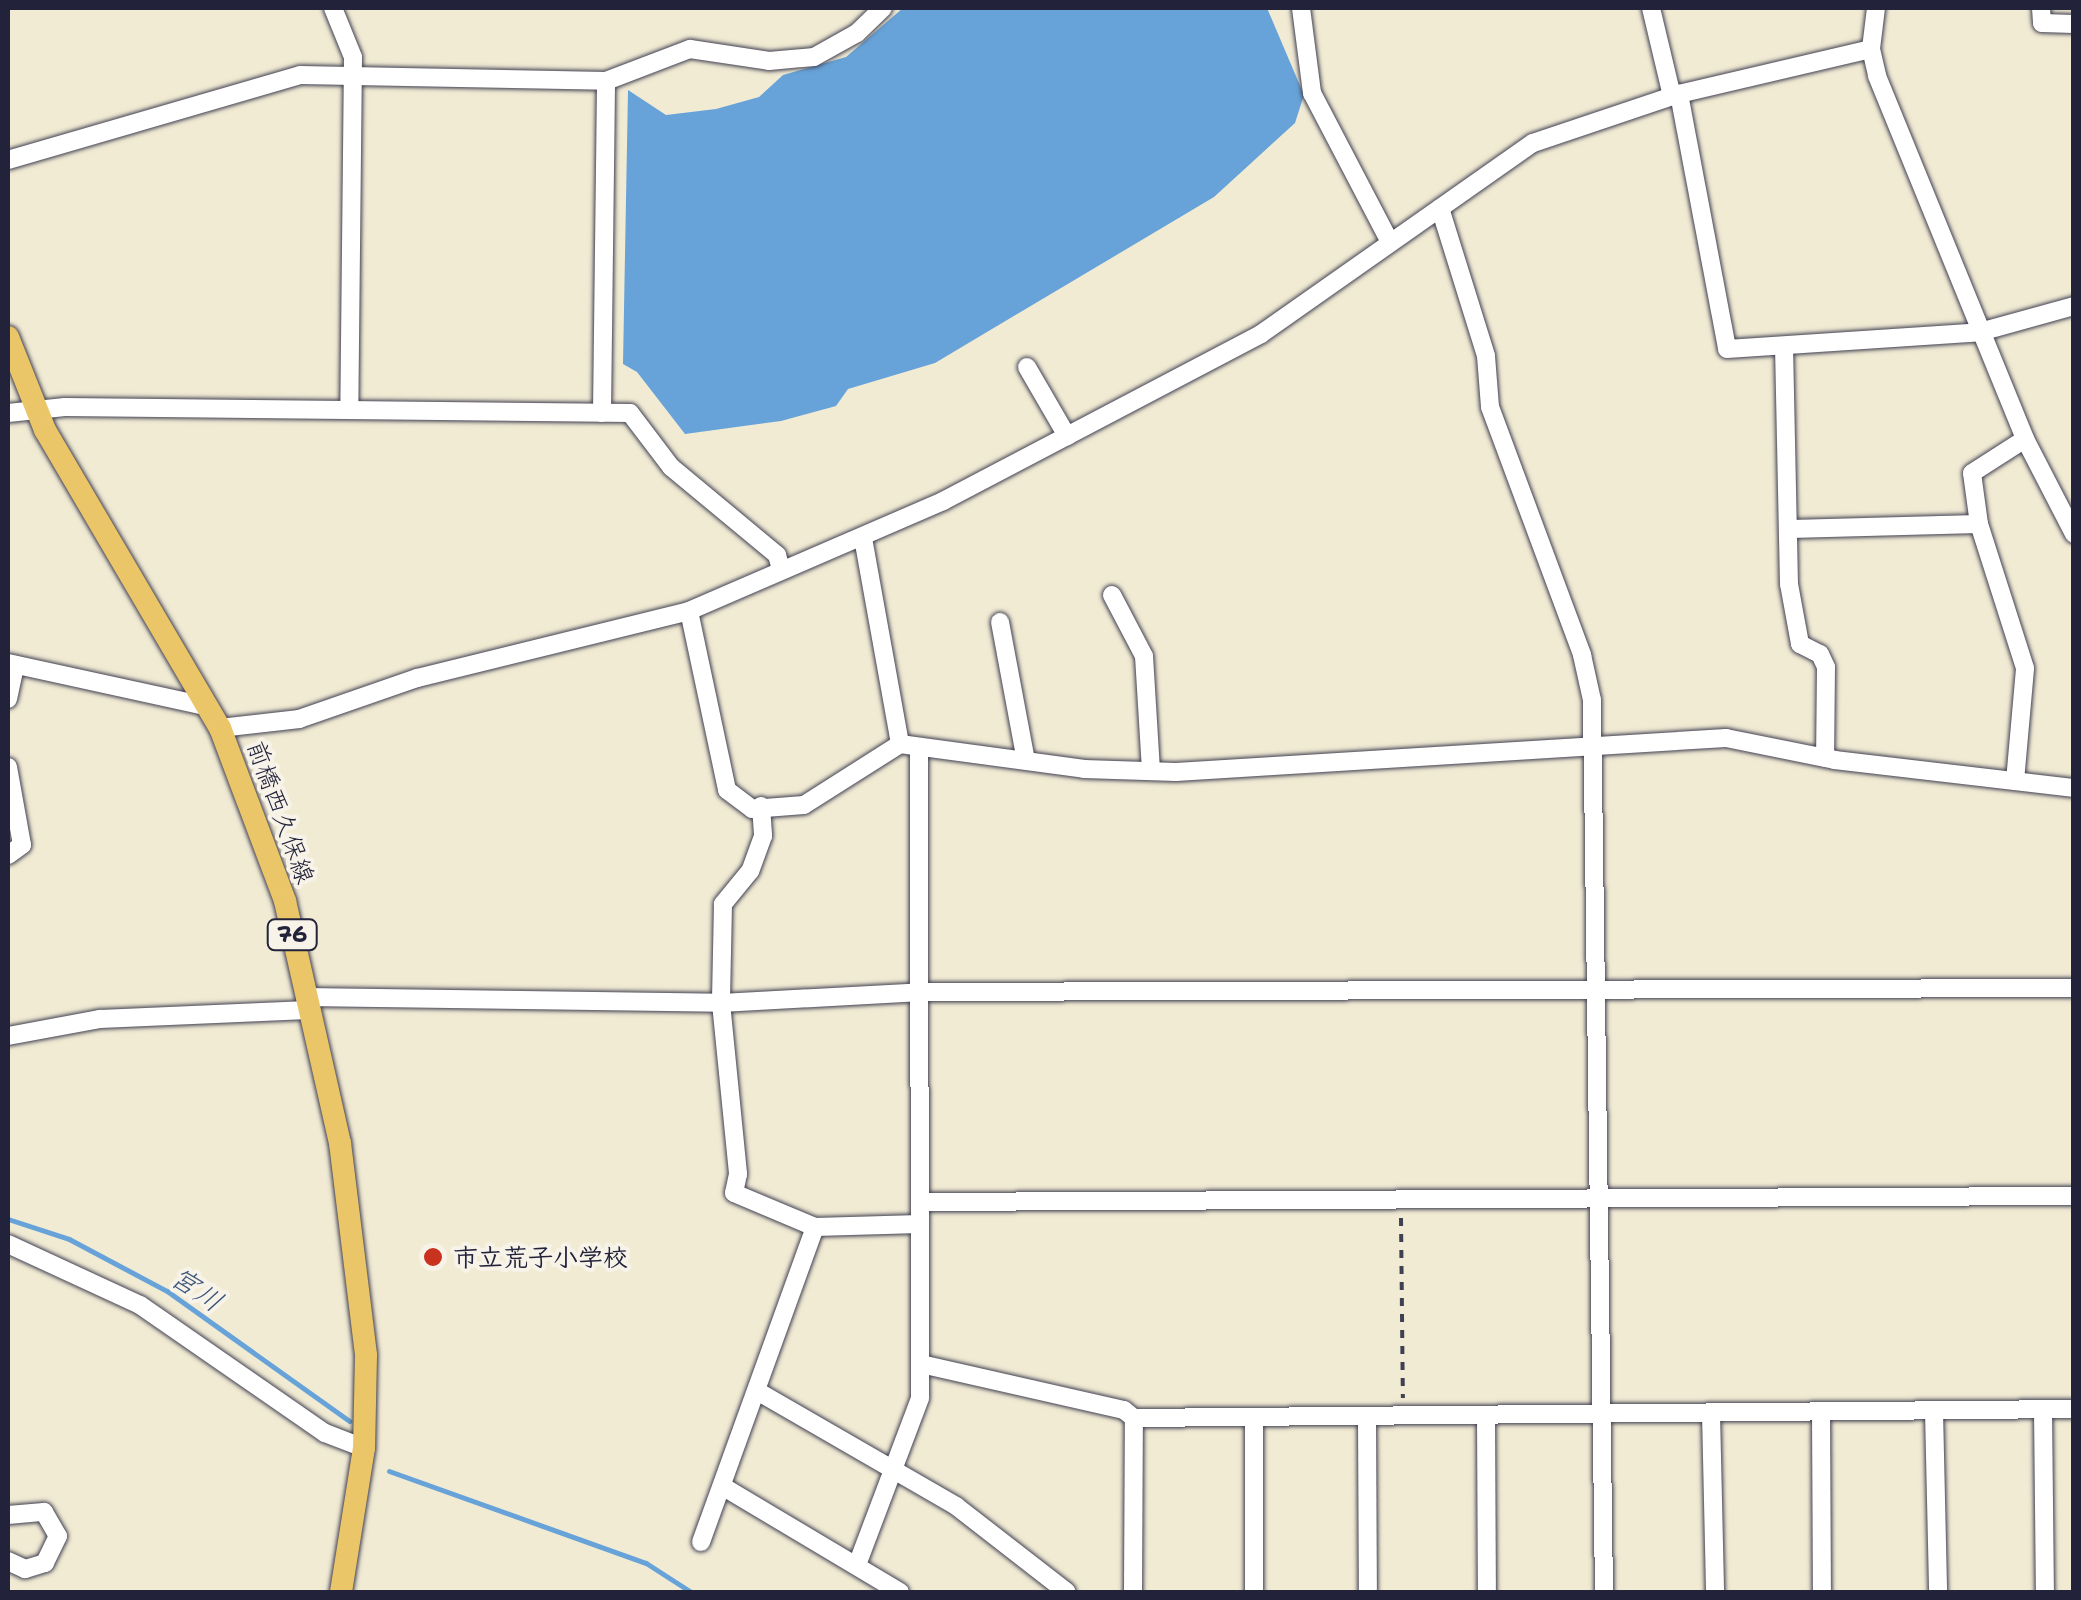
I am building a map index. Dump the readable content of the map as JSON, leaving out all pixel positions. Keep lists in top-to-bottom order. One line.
{"streets":{"main road":["前橋西久保線","76"]},"water":["宮川"],"places":["市立荒子小学校"]}
